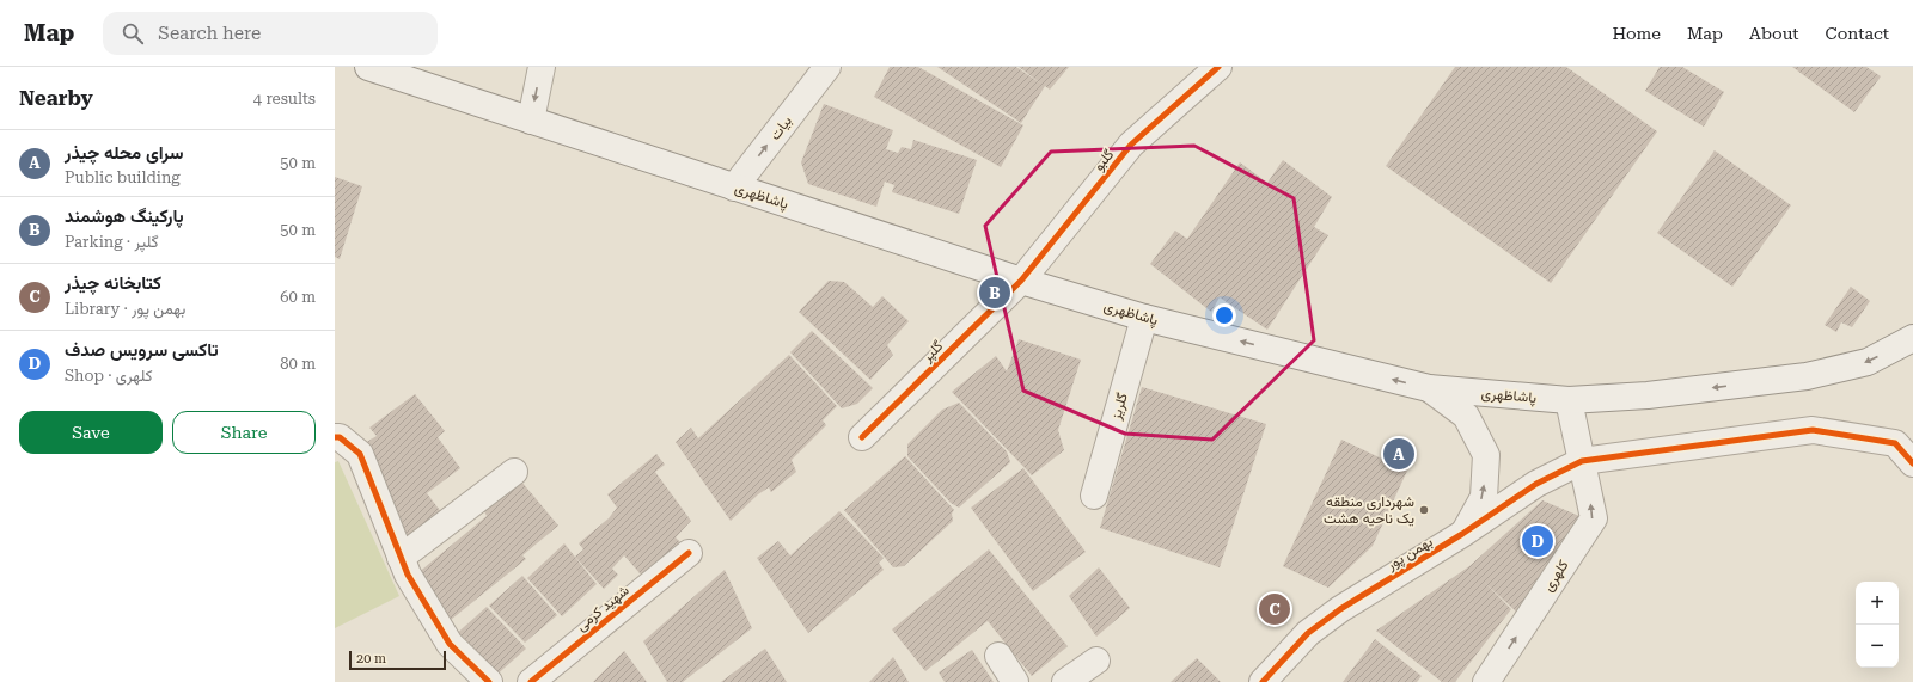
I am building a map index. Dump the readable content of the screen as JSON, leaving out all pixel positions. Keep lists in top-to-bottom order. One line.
{"streets":{"street":["بیات","گلبو","پاشاظهری","گلپر","گلریز","بهمن پور","کلهری","شهید کرمی"]},"crossings":[["بیات","پاشاظهری"],["گلبو","پاشاظهری"],["گلبو","گلپر"],["پاشاظهری","گلپر"],["پاشاظهری","گلریز"],["پاشاظهری","کلهری"],["بهمن پور","کلهری"]],"one_way":["بیات","پاشاظهری","کلهری"],"places":["شهرداری منطقه یک ناحیه هشت"],"scale_bar":"20 m","page":{"header":"Map","search":"Search here","nav":["Home","Map","About","Contact"],"heading":["Nearby","4 results"],"list":[{"mark":"A","name":"سرای محله چیذر","note":"Public building","value":"50 m"},{"mark":"B","name":"پارکینگ هوشمند","note":"Parking · گلپر","value":"50 m"},{"mark":"C","name":"کتابخانه چیذر","note":"Library · بهمن پور","value":"60 m"},{"mark":"D","name":"تاکسی سرویس صدف","note":"Shop · کلهری","value":"80 m"}],"pins":["B","A","D","C"],"buttons":["Save","Share"],"map_buttons":["+","−"],"scale":"20 m"}}
